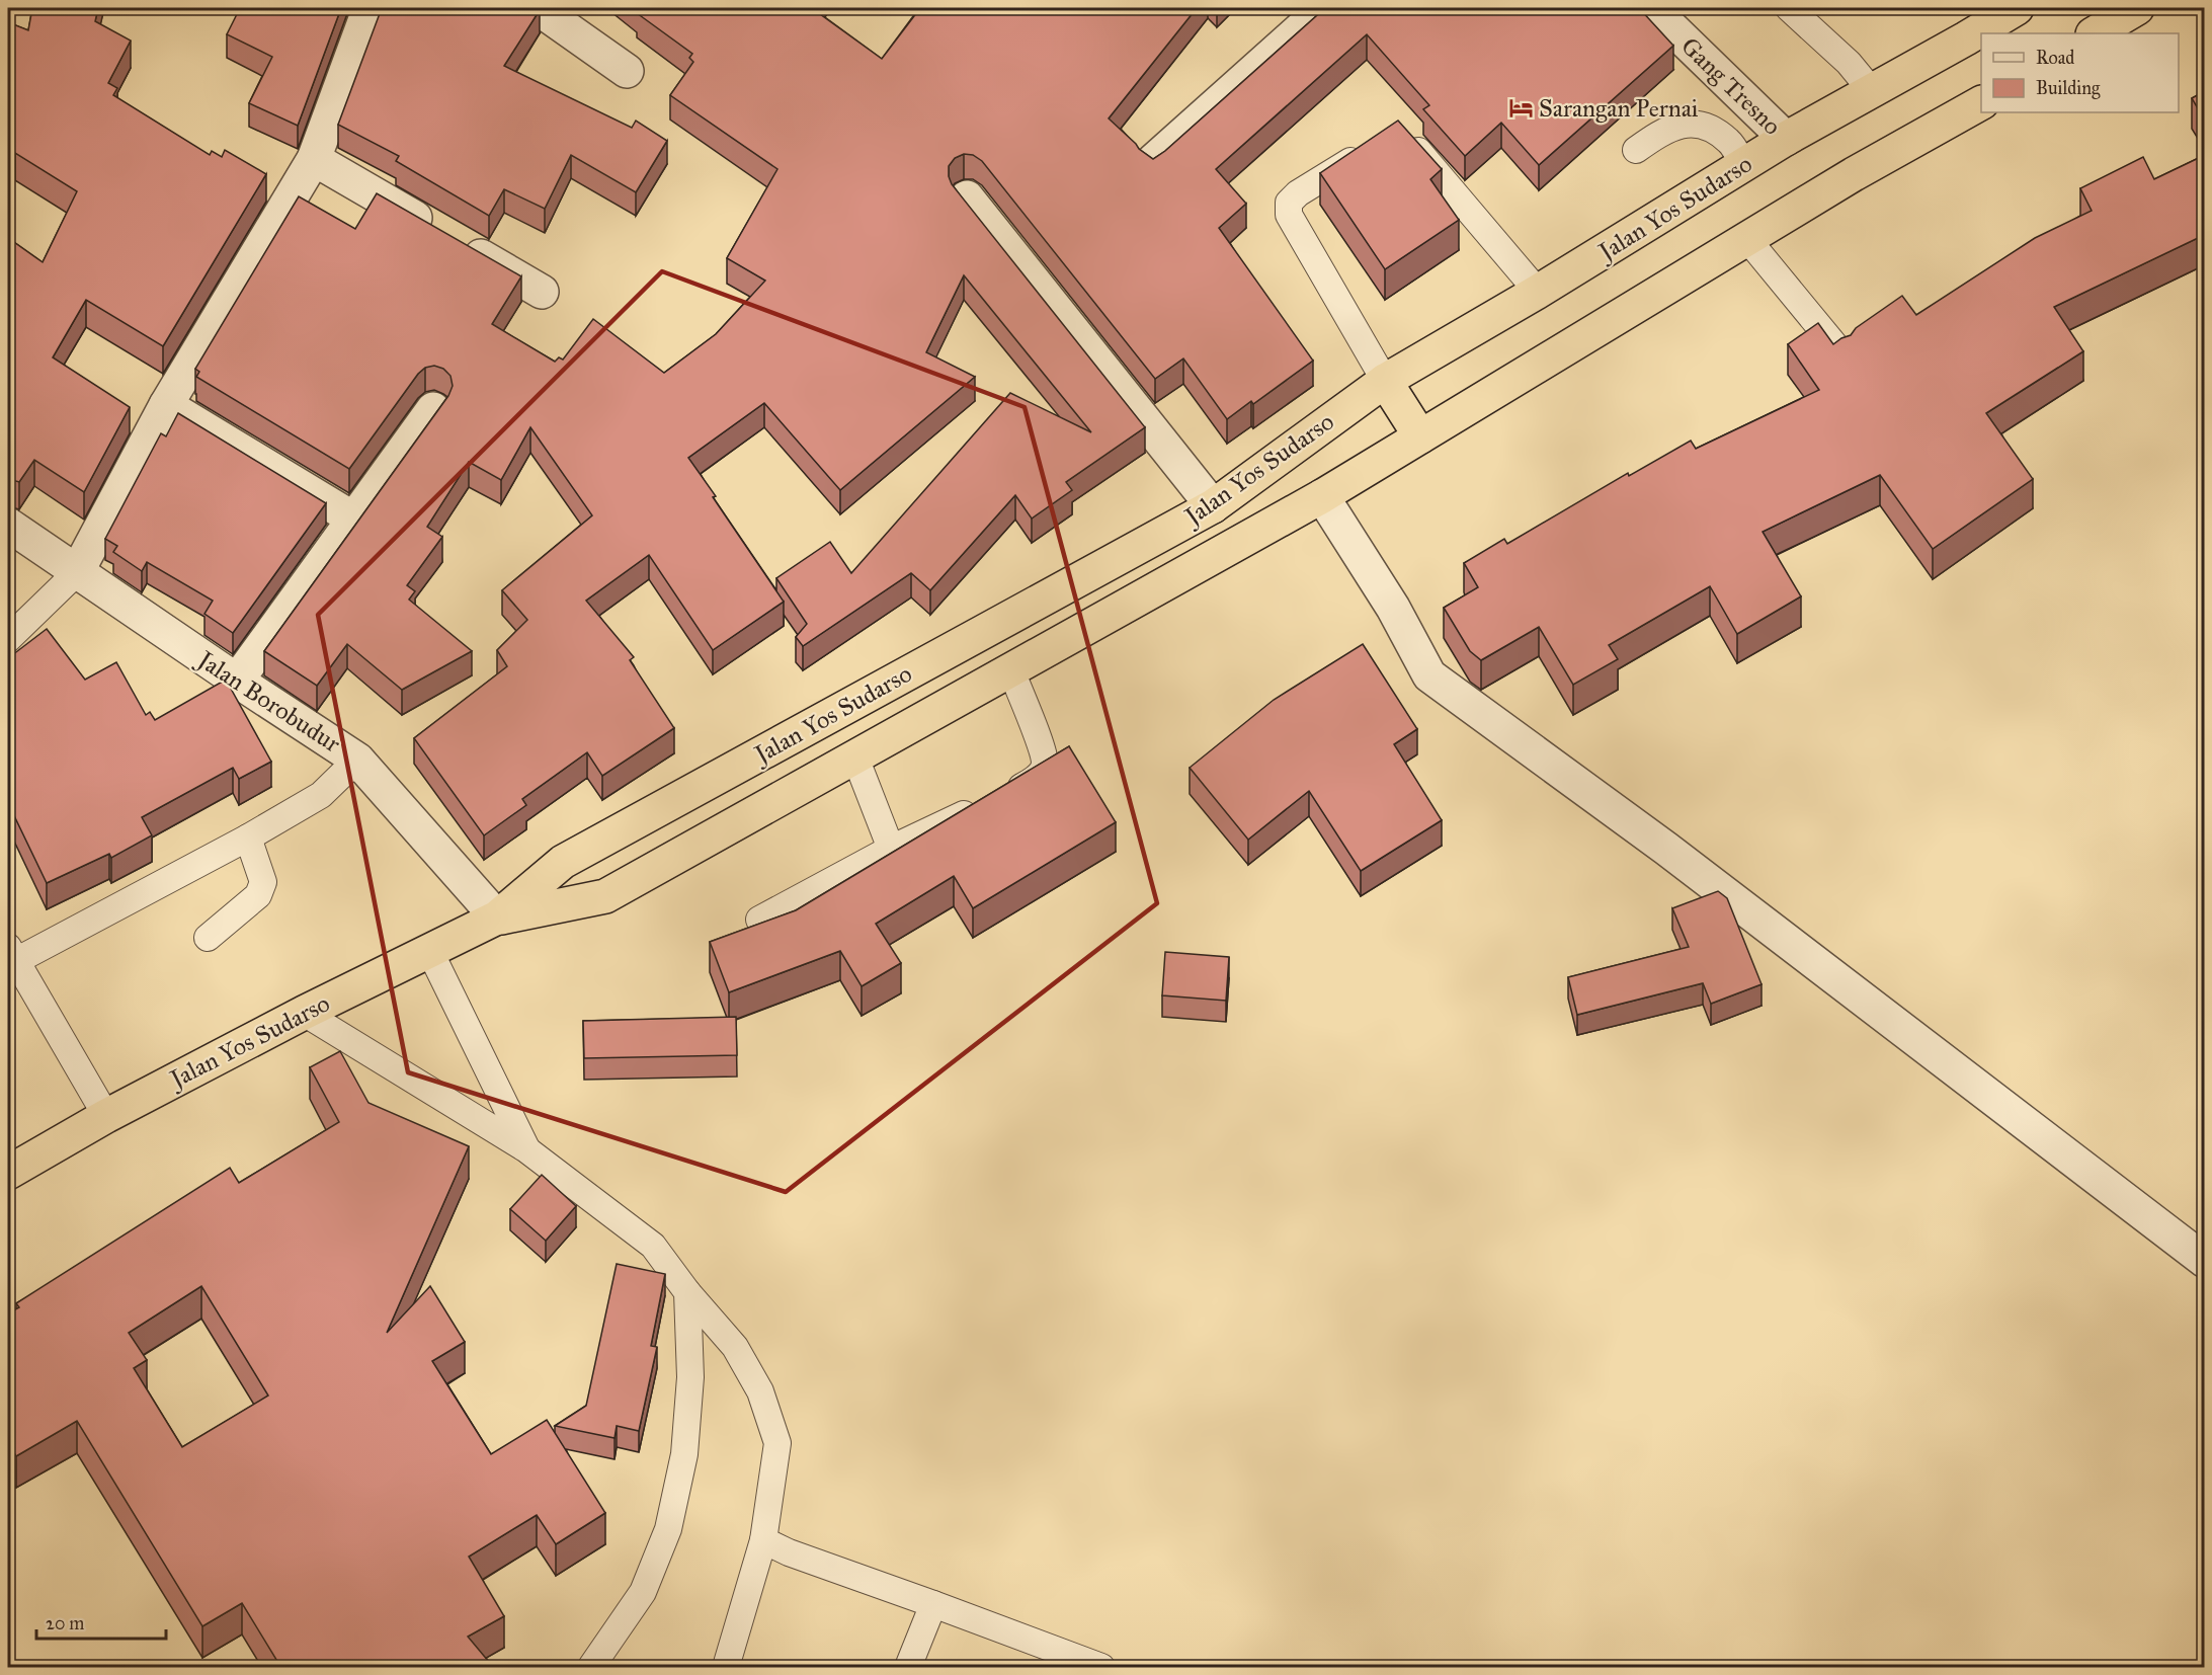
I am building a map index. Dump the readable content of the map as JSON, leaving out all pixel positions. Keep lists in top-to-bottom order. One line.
{"streets":{"highway":["Jalan Yos Sudarso"],"street":["Gang Tresno","Jalan Borobudur"]},"crossings":[["Gang Tresno","Jalan Yos Sudarso"],["Jalan Yos Sudarso","Jalan Borobudur"]],"places":{"hotel":["Sarangan Pernai"]},"legend":["Road","Building"],"scale_bar":"20 m"}
